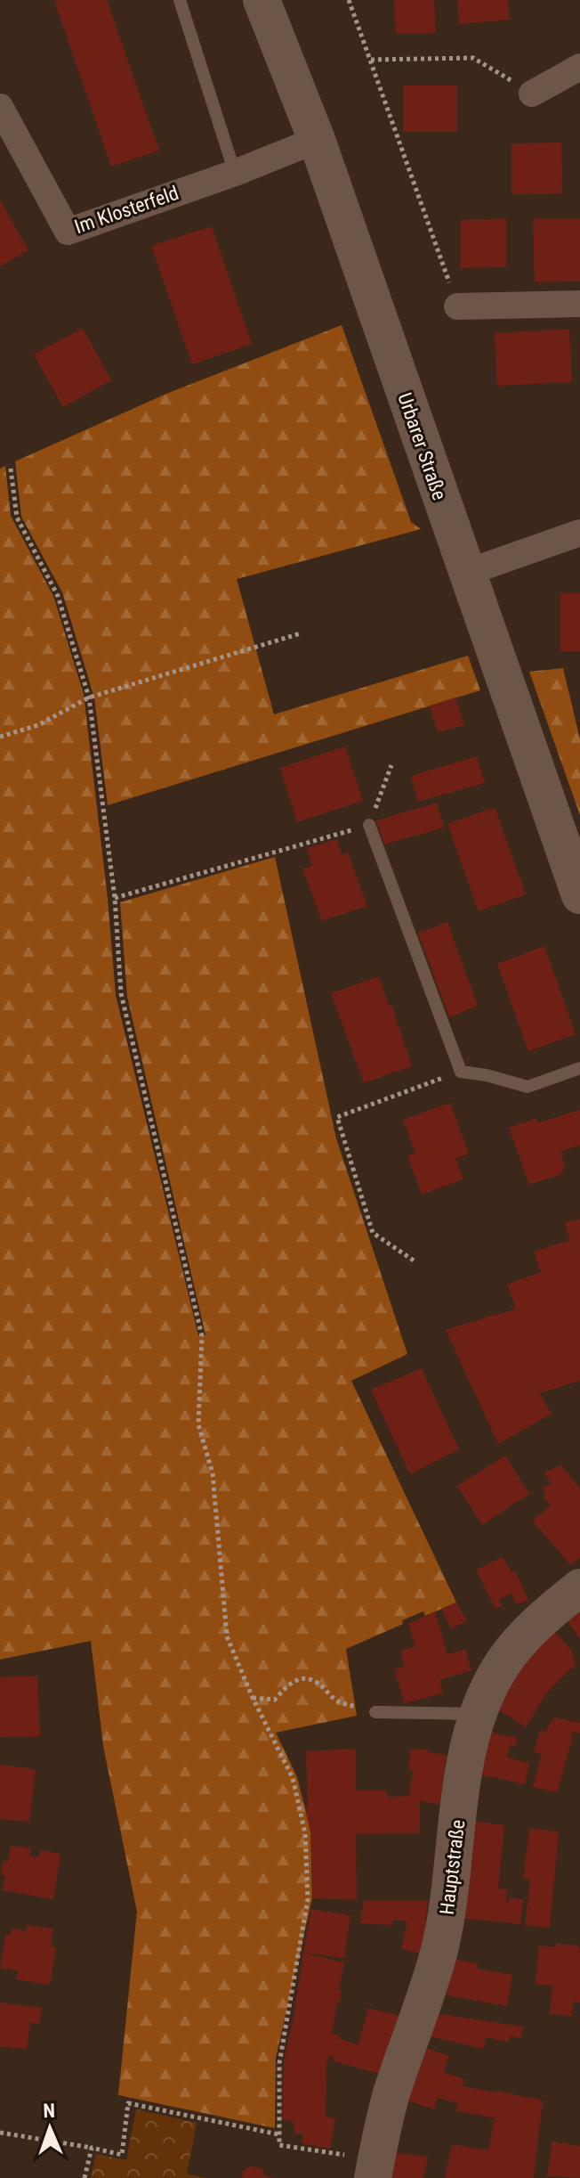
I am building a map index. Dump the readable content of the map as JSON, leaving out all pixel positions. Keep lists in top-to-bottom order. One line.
{"streets":{"street":["Im Klosterfeld","Urbarer Straße","Hauptstraße"]},"crossings":[["Im Klosterfeld","Urbarer Straße"]],"north":"top"}
